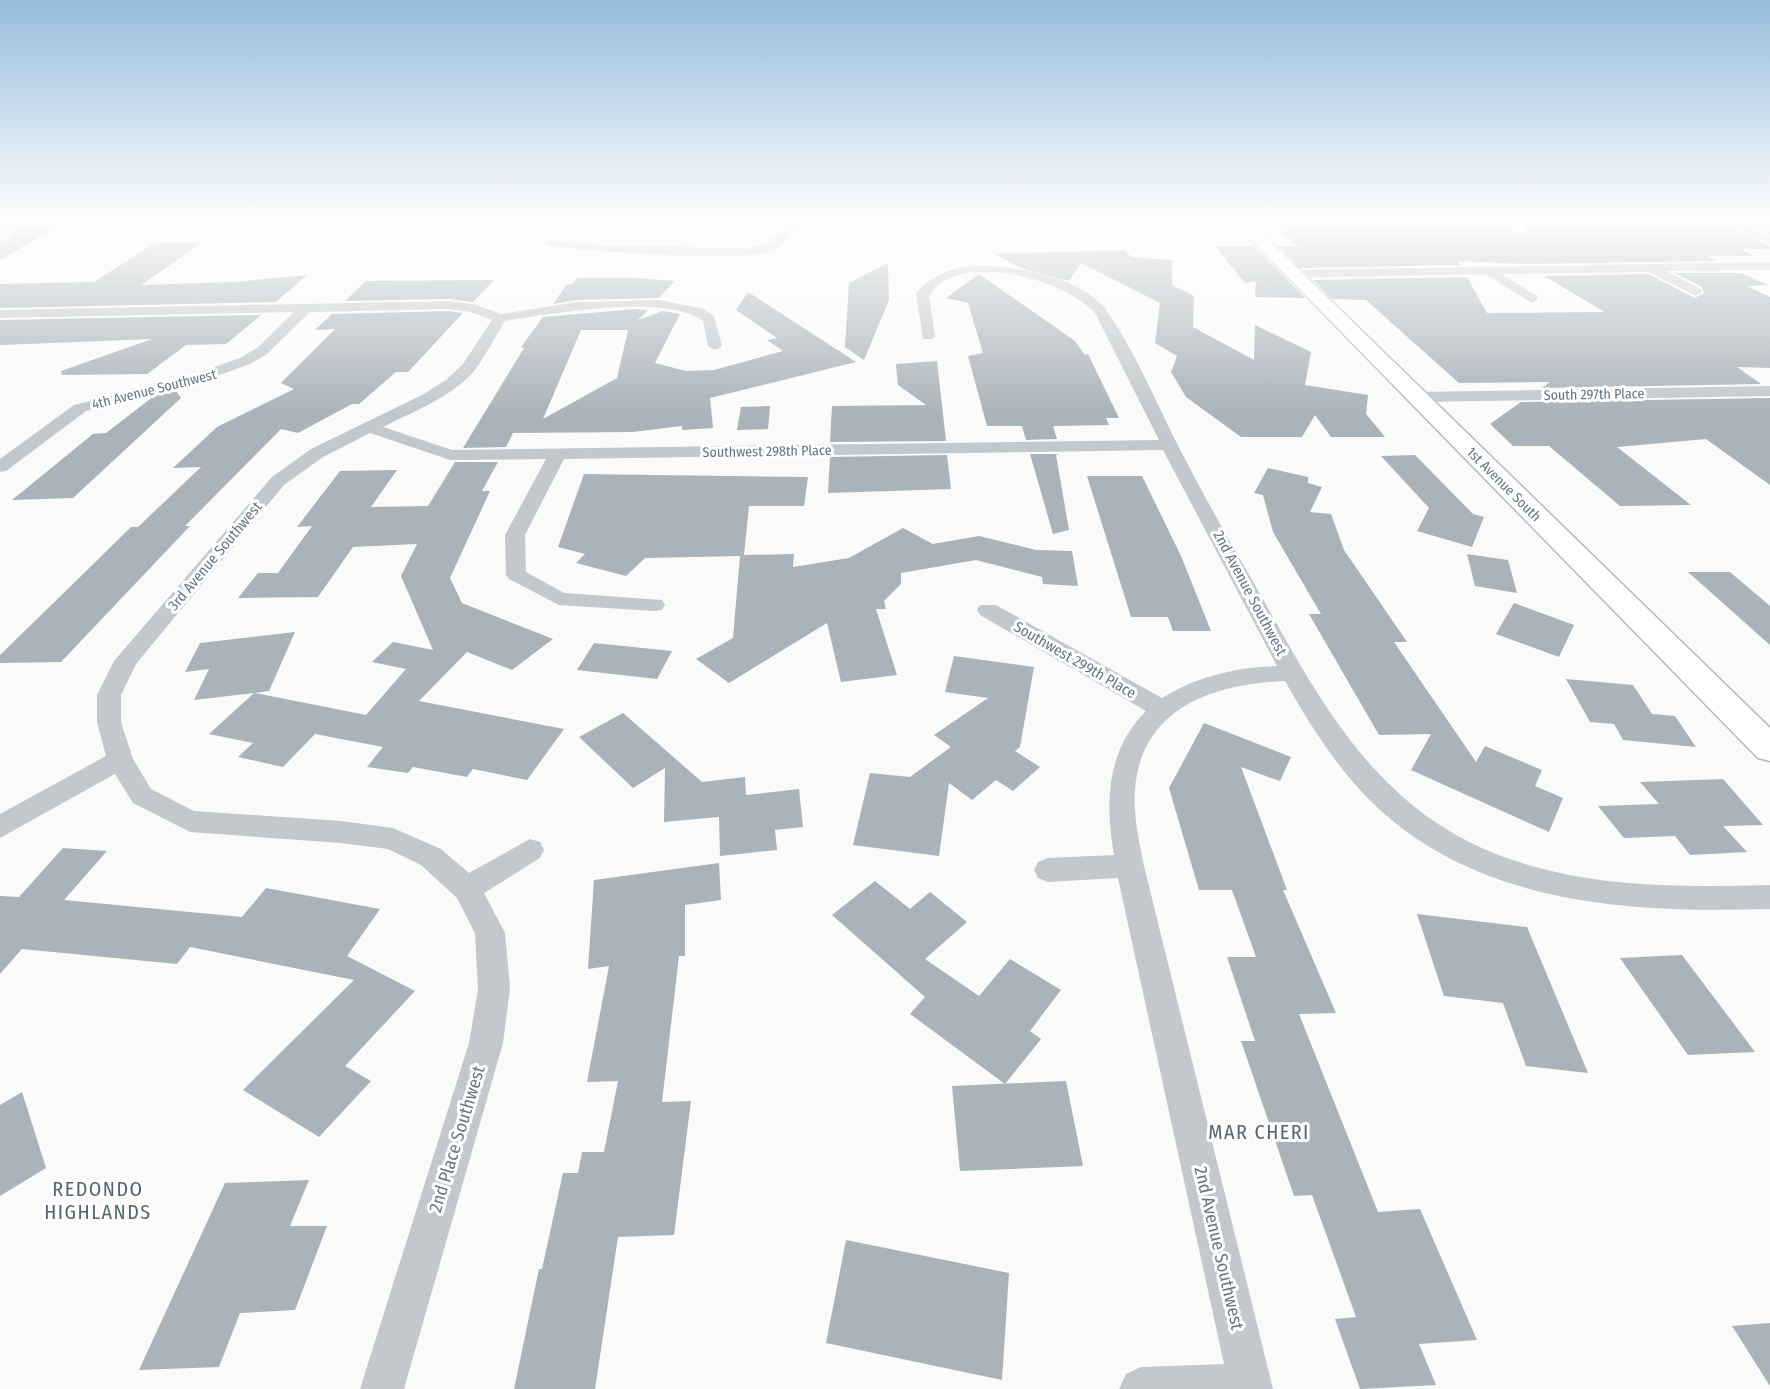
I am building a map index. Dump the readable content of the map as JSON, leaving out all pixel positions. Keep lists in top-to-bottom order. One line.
{"streets":{"street":["4th Avenue Southwest","South 297th Place","Southwest 298th Place","1st Avenue South","3rd Avenue Southwest","2nd Avenue Southwest","Southwest 299th Place","2nd Place Southwest"]},"crossings":[["South 297th Place","1st Avenue South"],["Southwest 298th Place","3rd Avenue Southwest"],["Southwest 298th Place","2nd Avenue Southwest"],["3rd Avenue Southwest","2nd Place Southwest"],["2nd Avenue Southwest","Southwest 299th Place"]],"districts":["MAR CHERI","REDONDO HIGHLANDS"]}
